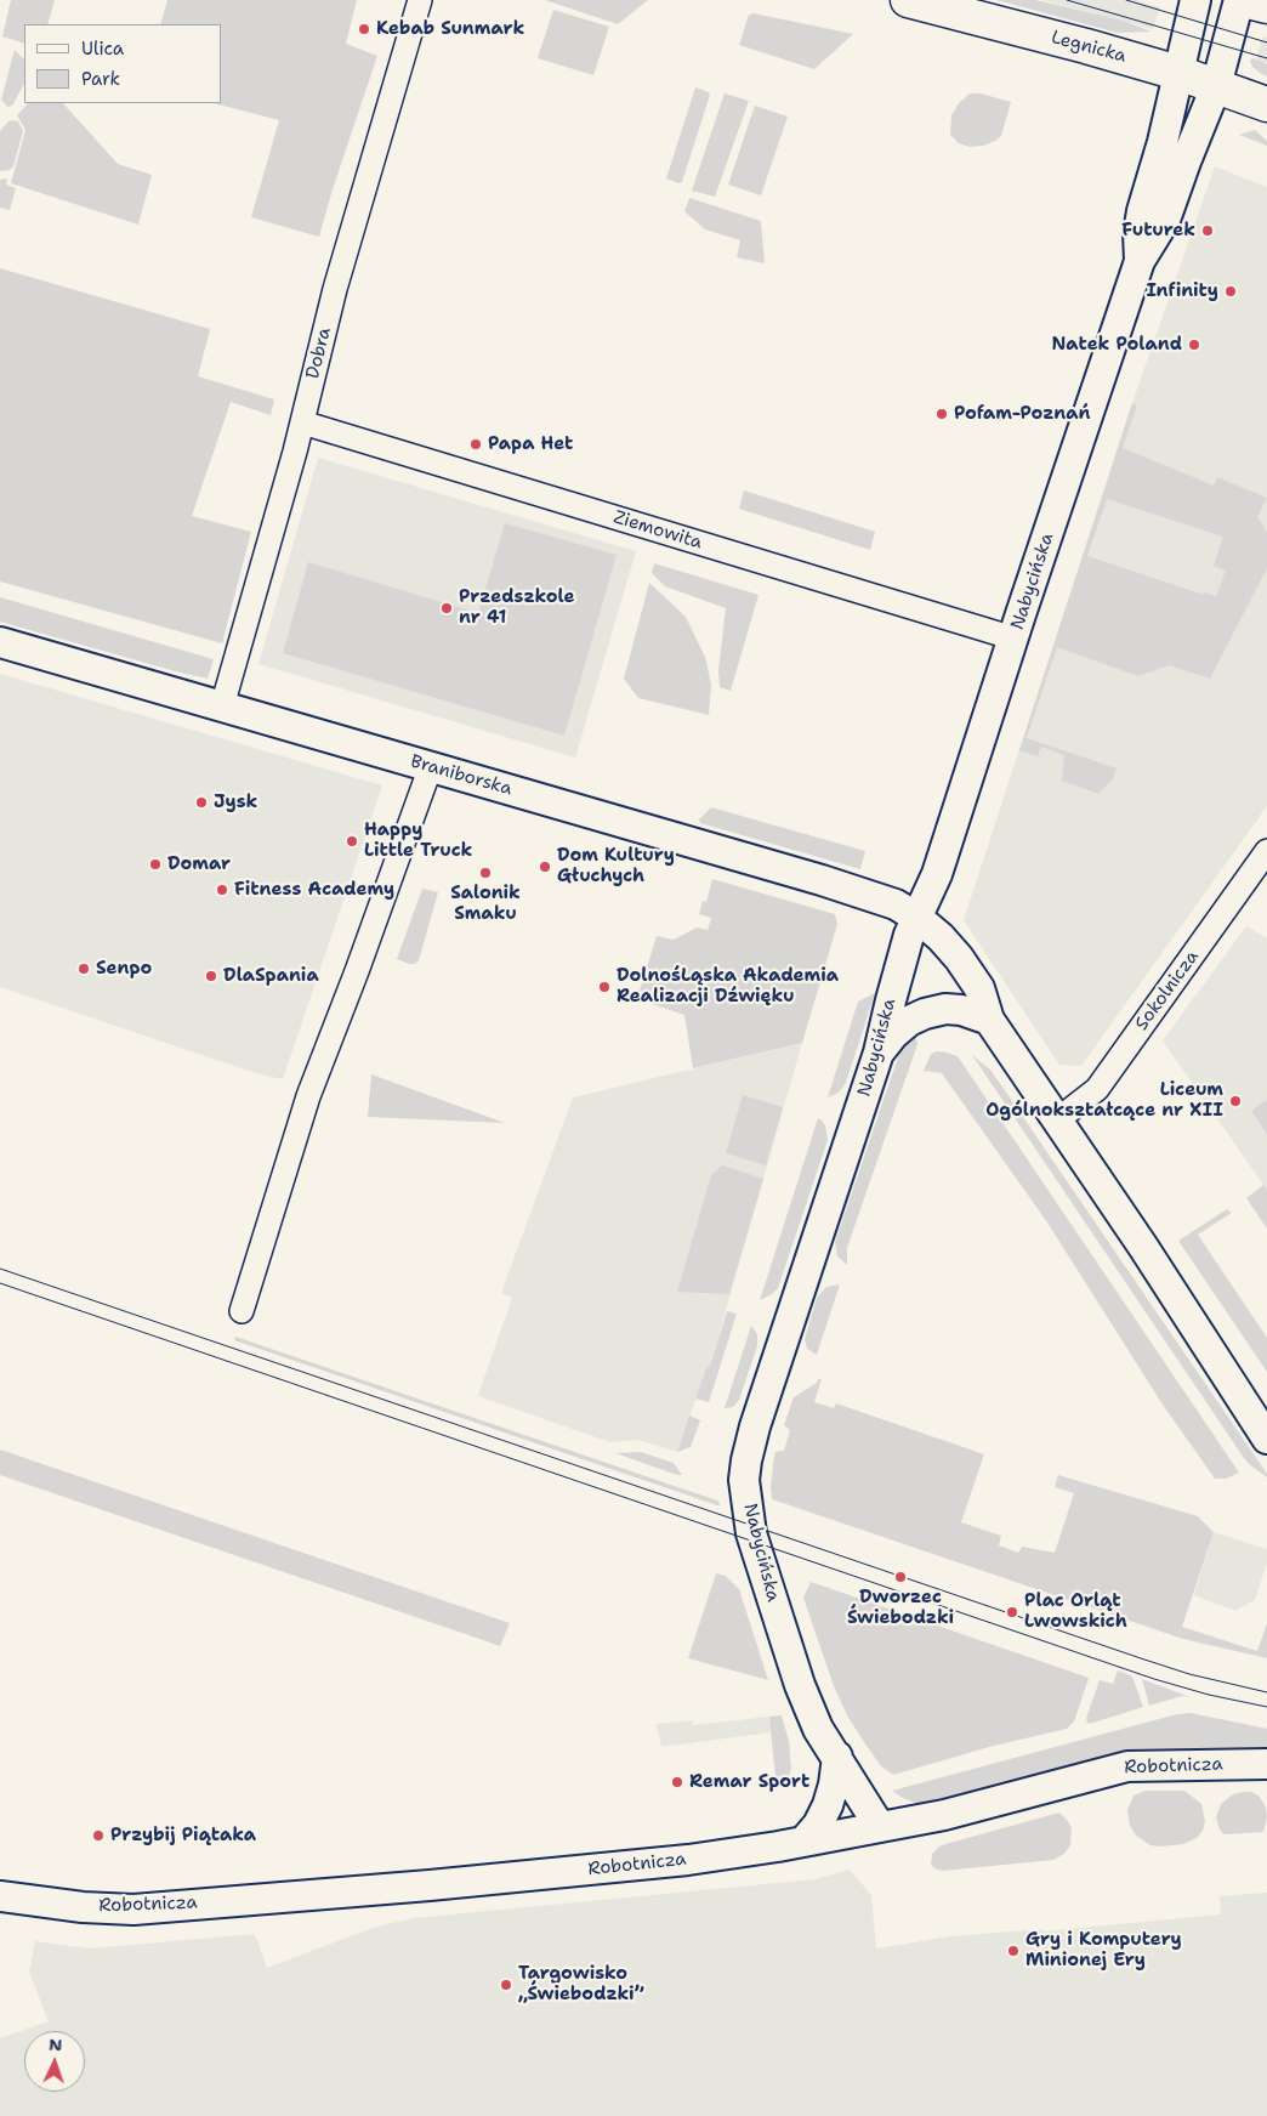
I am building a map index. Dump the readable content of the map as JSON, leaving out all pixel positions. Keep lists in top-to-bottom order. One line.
{"streets":{"main road":["Legnicka"],"street":["Dobra","Ziemowita","Nabycińska","Braniborska","Sokolnicza","Robotnicza"]},"crossings":[["Legnicka","Nabycińska"],["Dobra","Ziemowita"],["Dobra","Braniborska"],["Ziemowita","Nabycińska"],["Nabycińska","Braniborska"],["Nabycińska","Robotnicza"]],"places":["Kebab Sunmark","Futurek","Infinity","Natek Poland","Pofam-Poznań","Papa Het","Przedszkole nr 41","Jysk","Happy Little Truck","Domar","Dom Kultury Głuchych","Salonik Smaku","Fitness Academy","Senpo","DlaSpania","DolnośLąska Akademia Realizacji Dźwięku","Liceum Ogólnokształcące nr XII","Dworzec Świebodzki","Plac Orląt Lwowskich","Remar Sport","Przybij Piątaka","Gry i Komputery Minionej Ery","Targowisko „Świebodzki”"],"legend":["Ulica","Park"],"north":"top"}
